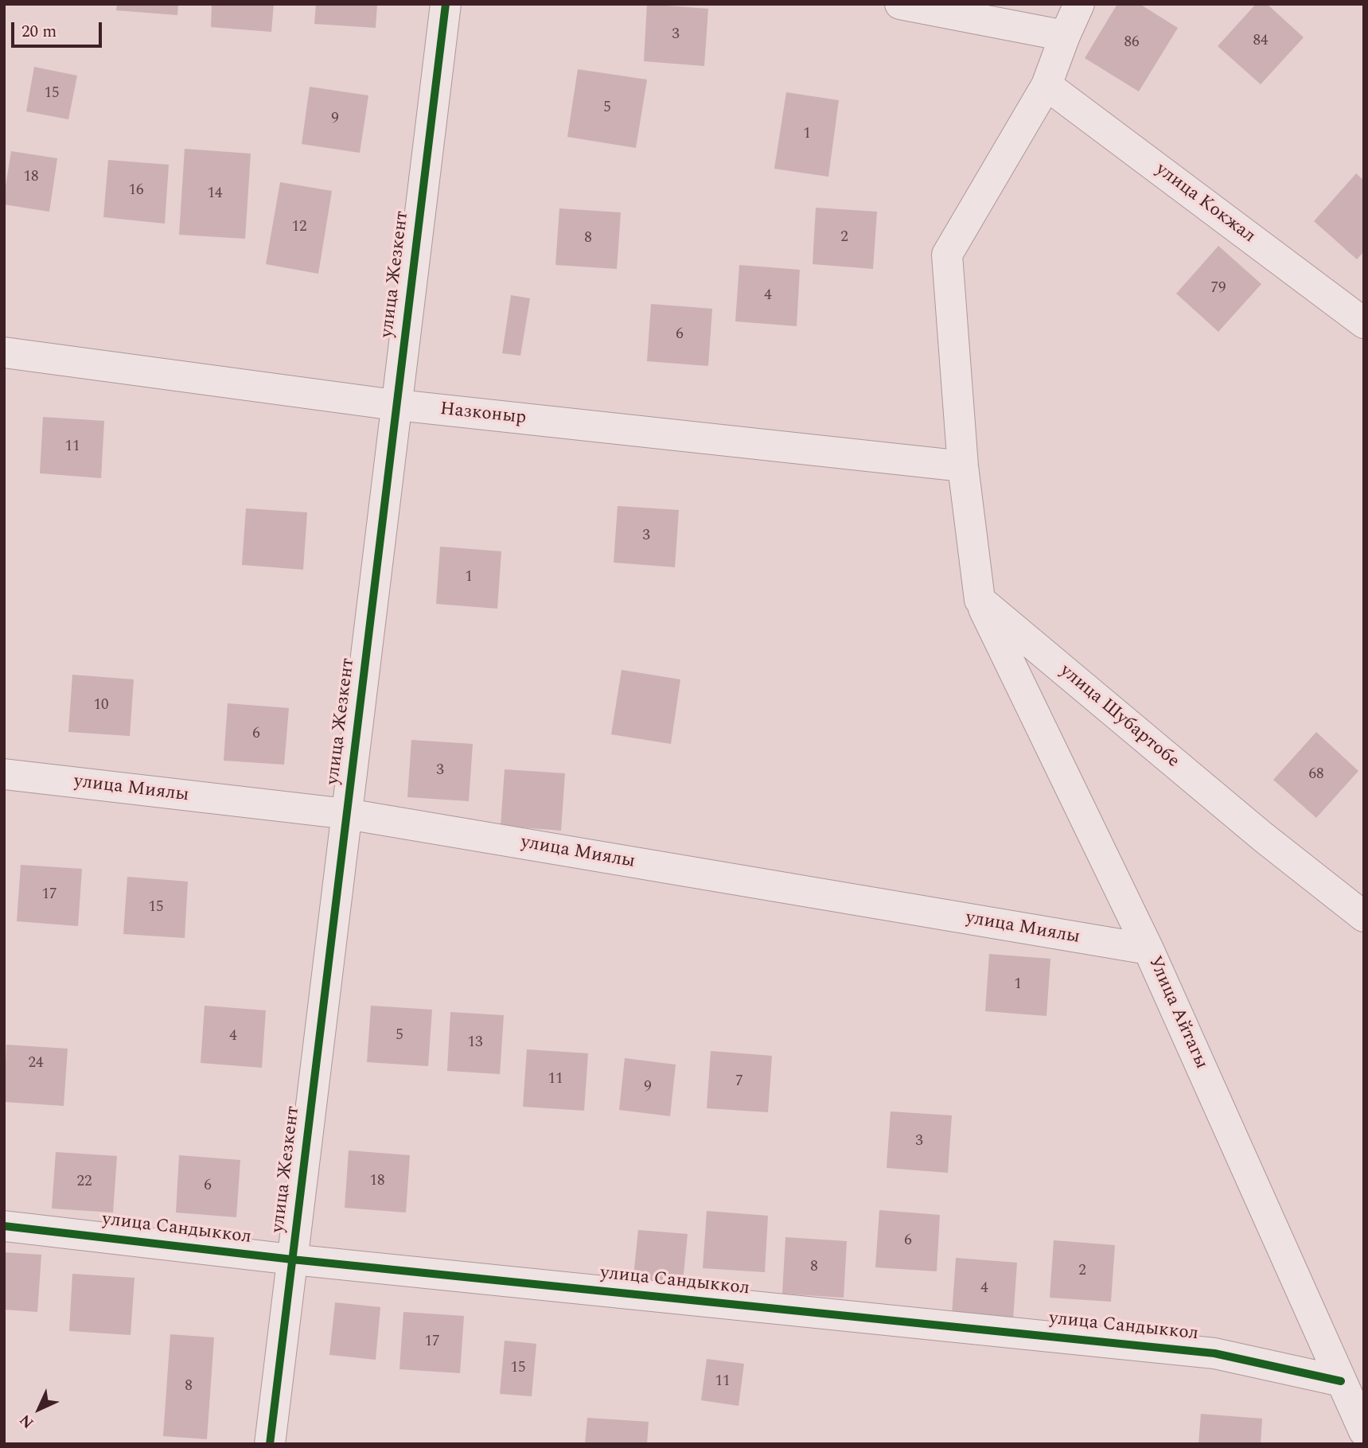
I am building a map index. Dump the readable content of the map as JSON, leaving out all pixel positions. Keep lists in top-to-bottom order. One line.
{"streets":{"street":["улица Кокжал","улица Жезкент","Назконыр","улица Шубартобе","улица Миялы","Улица Айтагы","улица Сандыккол"]},"crossings":[["улица Жезкент","Назконыр"],["улица Жезкент","улица Миялы"],["улица Жезкент","улица Сандыккол"],["улица Шубартобе","Улица Айтагы"],["улица Миялы","Улица Айтагы"],["Улица Айтагы","улица Сандыккол"]],"house_numbers":["3","84","86","15","5","9","1","18","16","14","12","2","8","79","4","6","11","3","1","10","6","3","68","17","15","1","5","4","13","24","11","7","9","3","18","22","6","6","8","2","4","17","15","11","8"],"scale_bar":"20 m","north":"bottom left"}
